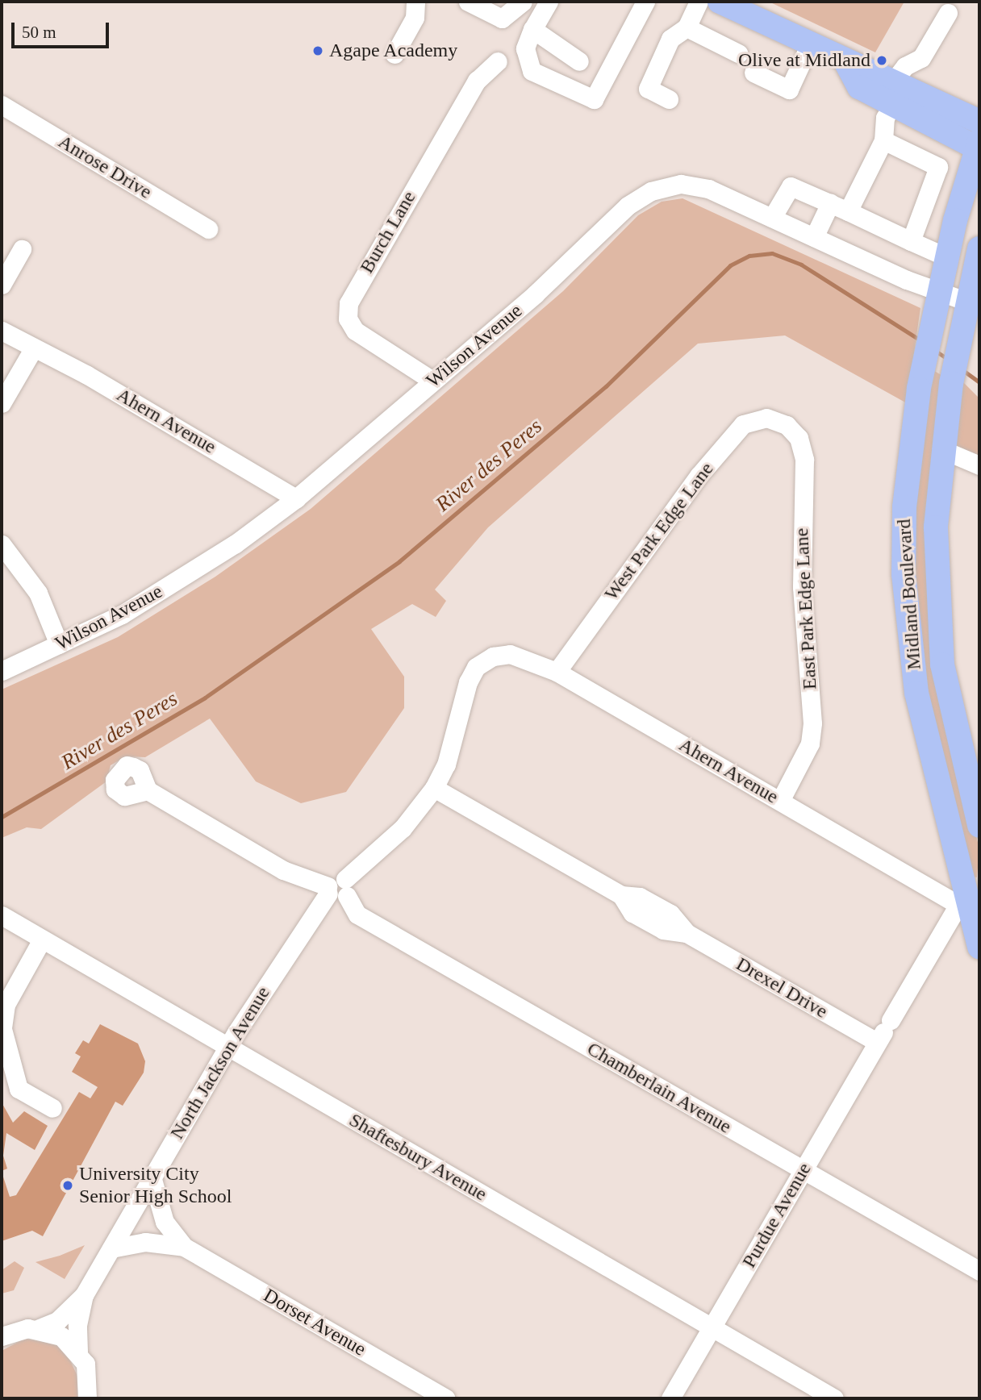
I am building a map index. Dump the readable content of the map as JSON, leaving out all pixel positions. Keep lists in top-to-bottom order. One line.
{"streets":{"main road":["Midland Boulevard"],"street":["Anrose Drive","Burch Lane","Wilson Avenue","Ahern Avenue","West Park Edge Lane","East Park Edge Lane","Drexel Drive","North Jackson Avenue","Chamberlain Avenue","Shaftesbury Avenue","Purdue Avenue","Dorset Avenue"]},"crossings":[["Burch Lane","Wilson Avenue"],["Wilson Avenue","Ahern Avenue"],["Wilson Avenue","Midland Boulevard"],["Ahern Avenue","West Park Edge Lane"],["Ahern Avenue","Midland Boulevard"],["Ahern Avenue","East Park Edge Lane"],["Ahern Avenue","Drexel Drive"],["Ahern Avenue","Purdue Avenue"],["West Park Edge Lane","East Park Edge Lane"],["Midland Boulevard","Purdue Avenue"],["Drexel Drive","Purdue Avenue"],["North Jackson Avenue","Shaftesbury Avenue"],["North Jackson Avenue","Dorset Avenue"],["Chamberlain Avenue","Purdue Avenue"],["Shaftesbury Avenue","Purdue Avenue"]],"water":["River des Peres"],"places":["Agape Academy","Olive at Midland","University City Senior High School"],"scale_bar":"50 m"}
